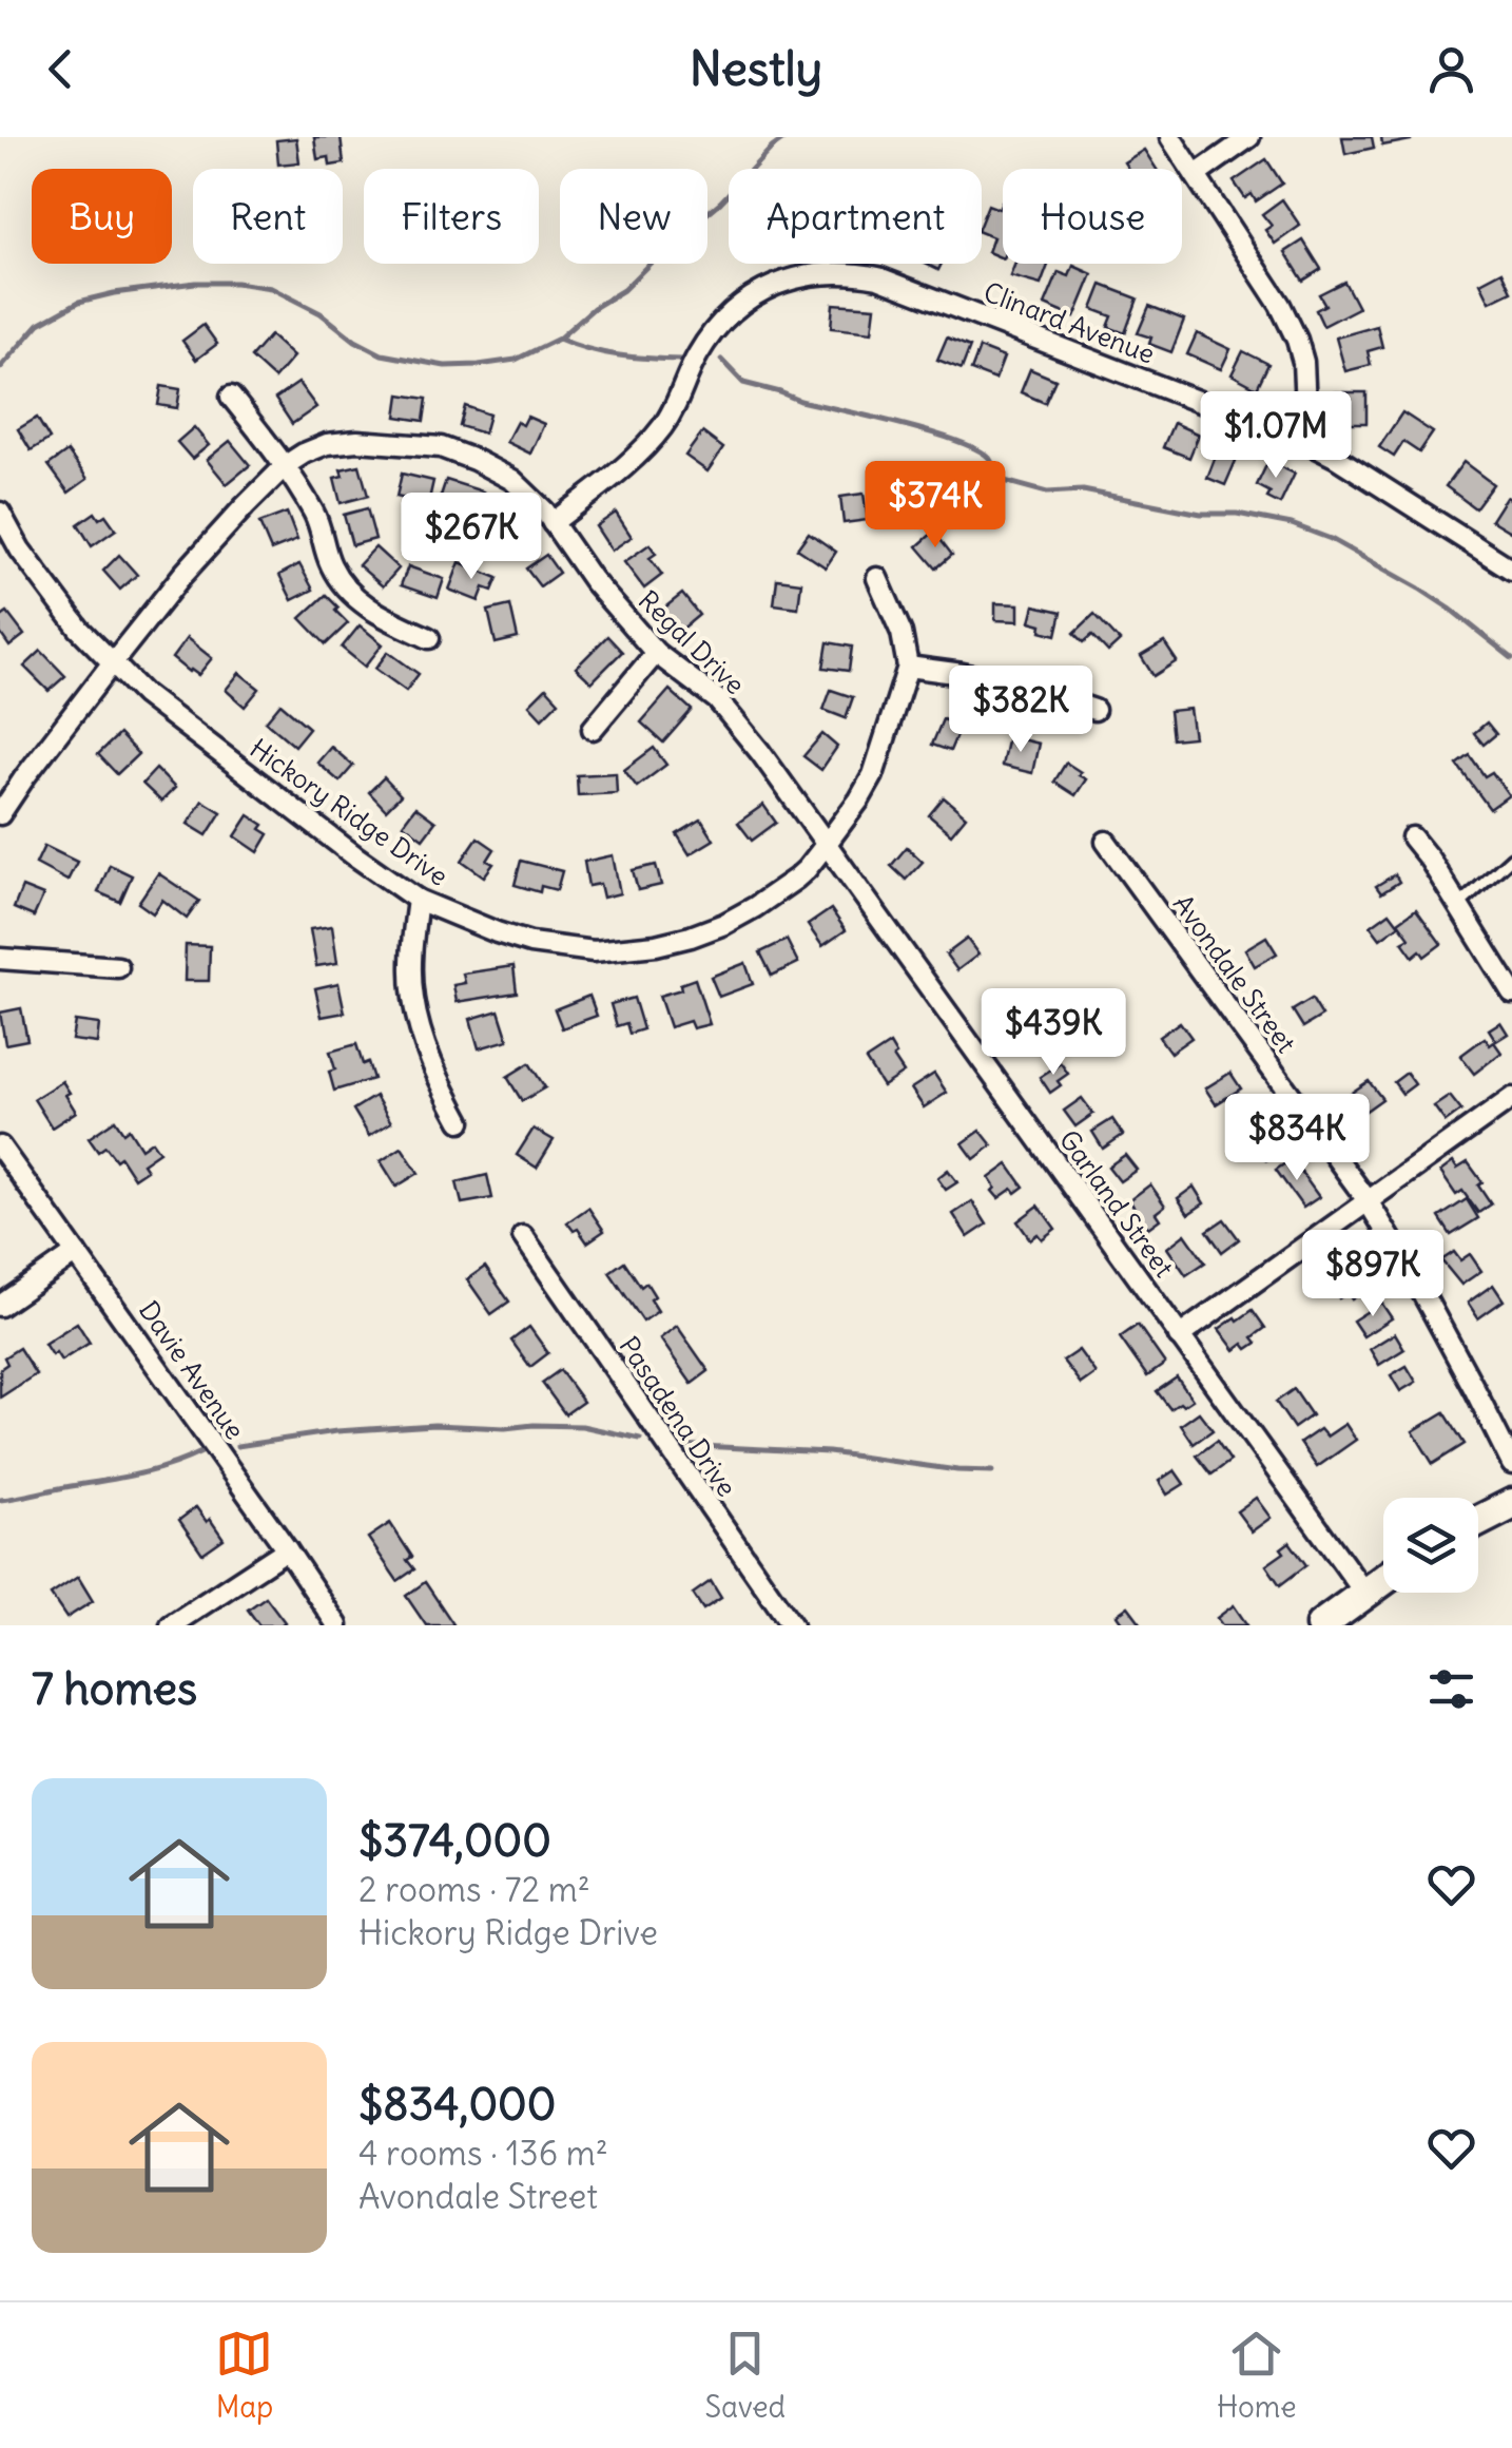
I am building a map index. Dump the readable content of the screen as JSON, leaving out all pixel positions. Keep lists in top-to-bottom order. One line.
{"streets":{"street":["Clinard Avenue","Regal Drive","Hickory Ridge Drive","Avondale Street","Garland Street","Davie Avenue","Pasadena Drive"]},"crossings":[["Clinard Avenue","Regal Drive"],["Regal Drive","Hickory Ridge Drive"],["Regal Drive","Garland Street"],["Hickory Ridge Drive","Garland Street"]],"page":{"header":"Nestly","chip":["Buy","Rent","Filters","New","Apartment","House"],"price":["$1.07M","$374K","$267K","$382K","$439K","$834K","$897K"],"heading":"7 homes","list":[{"name":"$374,000","note":"2 rooms · 72 m² · Hickory Ridge Drive"},{"name":"$834,000","note":"4 rooms · 136 m² · Avondale Street"}],"tabs":["Map","Saved","Home"]}}
